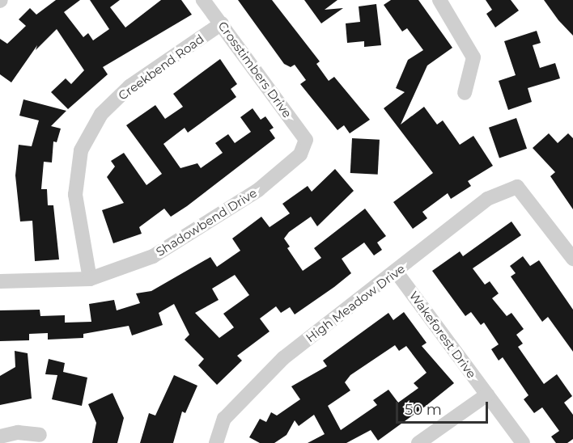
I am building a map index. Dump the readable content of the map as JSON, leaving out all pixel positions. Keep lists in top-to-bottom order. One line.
{"streets":{"street":["Creekbend Road","Crosstimbers Drive","Shadowbend Drive","High Meadow Drive","Wakeforest Drive"]},"crossings":[["Creekbend Road","Crosstimbers Drive"],["Creekbend Road","Shadowbend Drive"],["Crosstimbers Drive","Shadowbend Drive"],["High Meadow Drive","Wakeforest Drive"]],"scale_bar":"50 m"}
